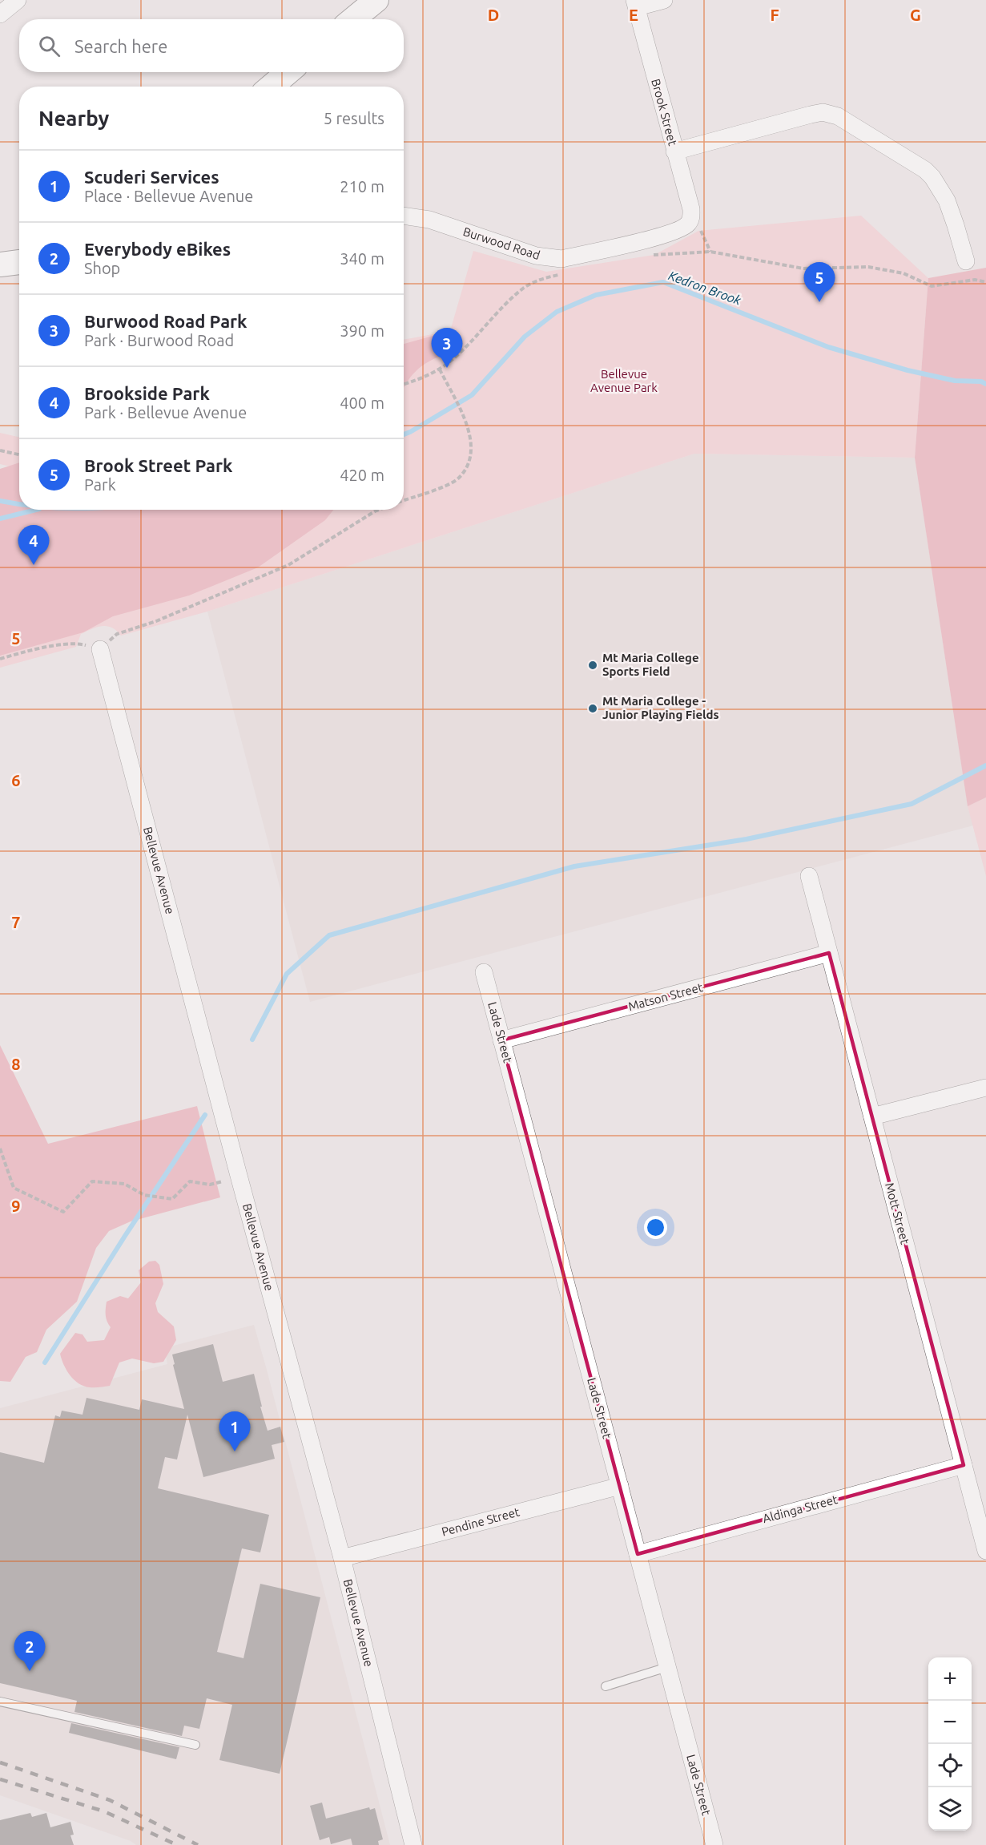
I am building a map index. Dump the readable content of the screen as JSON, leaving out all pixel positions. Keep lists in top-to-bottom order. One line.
{"streets":{"street":["Brook Street","Burwood Road","Bellevue Avenue","Matson Street","Lade Street","Mott Street","Aldinga Street","Pendine Street"]},"crossings":[["Brook Street","Burwood Road"],["Bellevue Avenue","Pendine Street"],["Matson Street","Lade Street"],["Matson Street","Mott Street"],["Lade Street","Aldinga Street"],["Lade Street","Pendine Street"],["Mott Street","Aldinga Street"]],"water":["Kedron Brook"],"parks":["Bellevue Avenue Park"],"places":["Mt Maria College Sports Field","Mt Maria College - Junior Playing Fields"],"page":{"search":"Search here","heading":["Nearby","5 results"],"list":[{"mark":"1","name":"Scuderi Services","note":"Place · Bellevue Avenue","value":"210 m"},{"mark":"2","name":"Everybody eBikes","note":"Shop","value":"340 m"},{"mark":"3","name":"Burwood Road Park","note":"Park · Burwood Road","value":"390 m"},{"mark":"4","name":"Brookside Park","note":"Park · Bellevue Avenue","value":"400 m"},{"mark":"5","name":"Brook Street Park","note":"Park","value":"420 m"}],"pins":["5","3","4","1","2"],"map_buttons":["+","−"]},"grid":{"columns":["D","E","F","G"],"rows":["5","6","7","8","9"]}}
